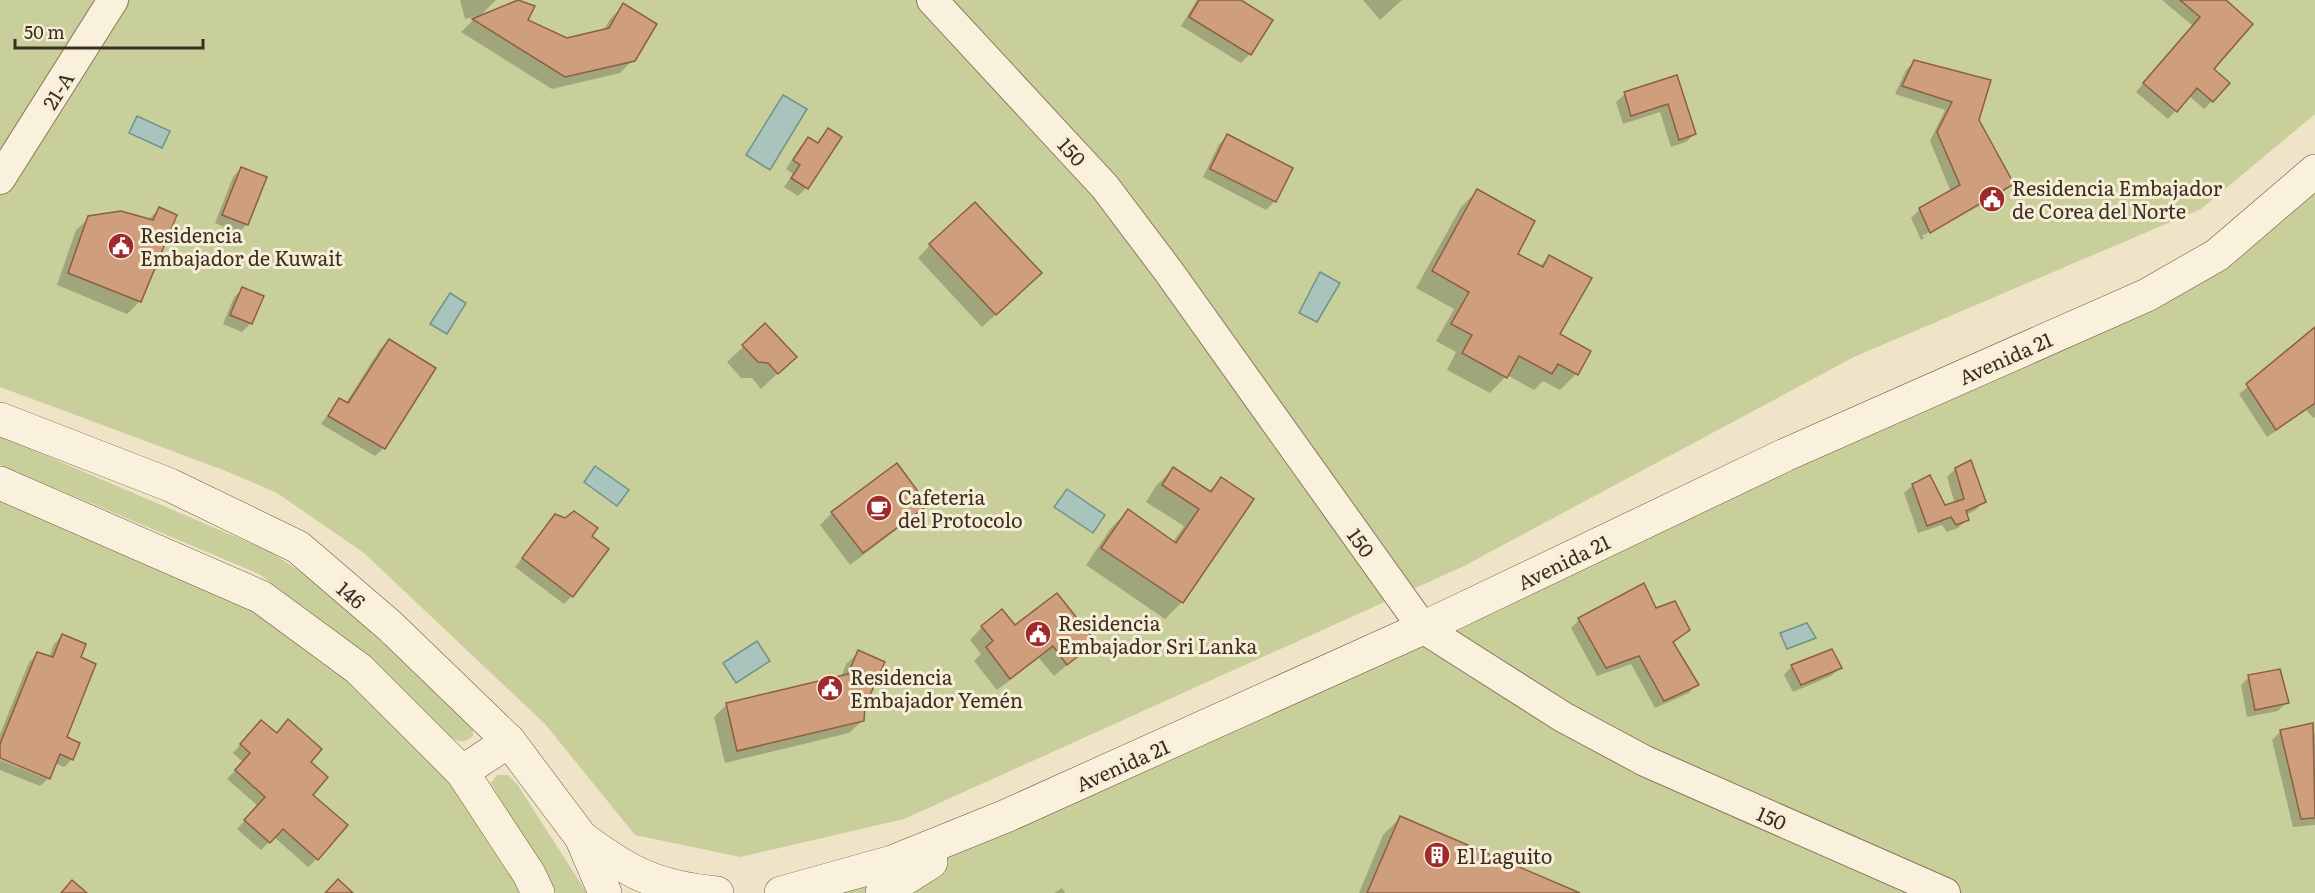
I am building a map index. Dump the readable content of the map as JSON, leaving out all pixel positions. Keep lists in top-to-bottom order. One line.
{"streets":{"main road":["Avenida 21","146"],"street":["21-A","150"]},"crossings":[["150","Avenida 21"]],"places":{"public building":["Residencia Embajador de Corea del Norte","Residencia Embajador de Kuwait","Residencia Embajador Sri Lanka","Residencia Embajador Yemén"],"cafe":["Cafeteria del Protocolo"],"building":["El Laguito"]},"scale_bar":"50 m"}
